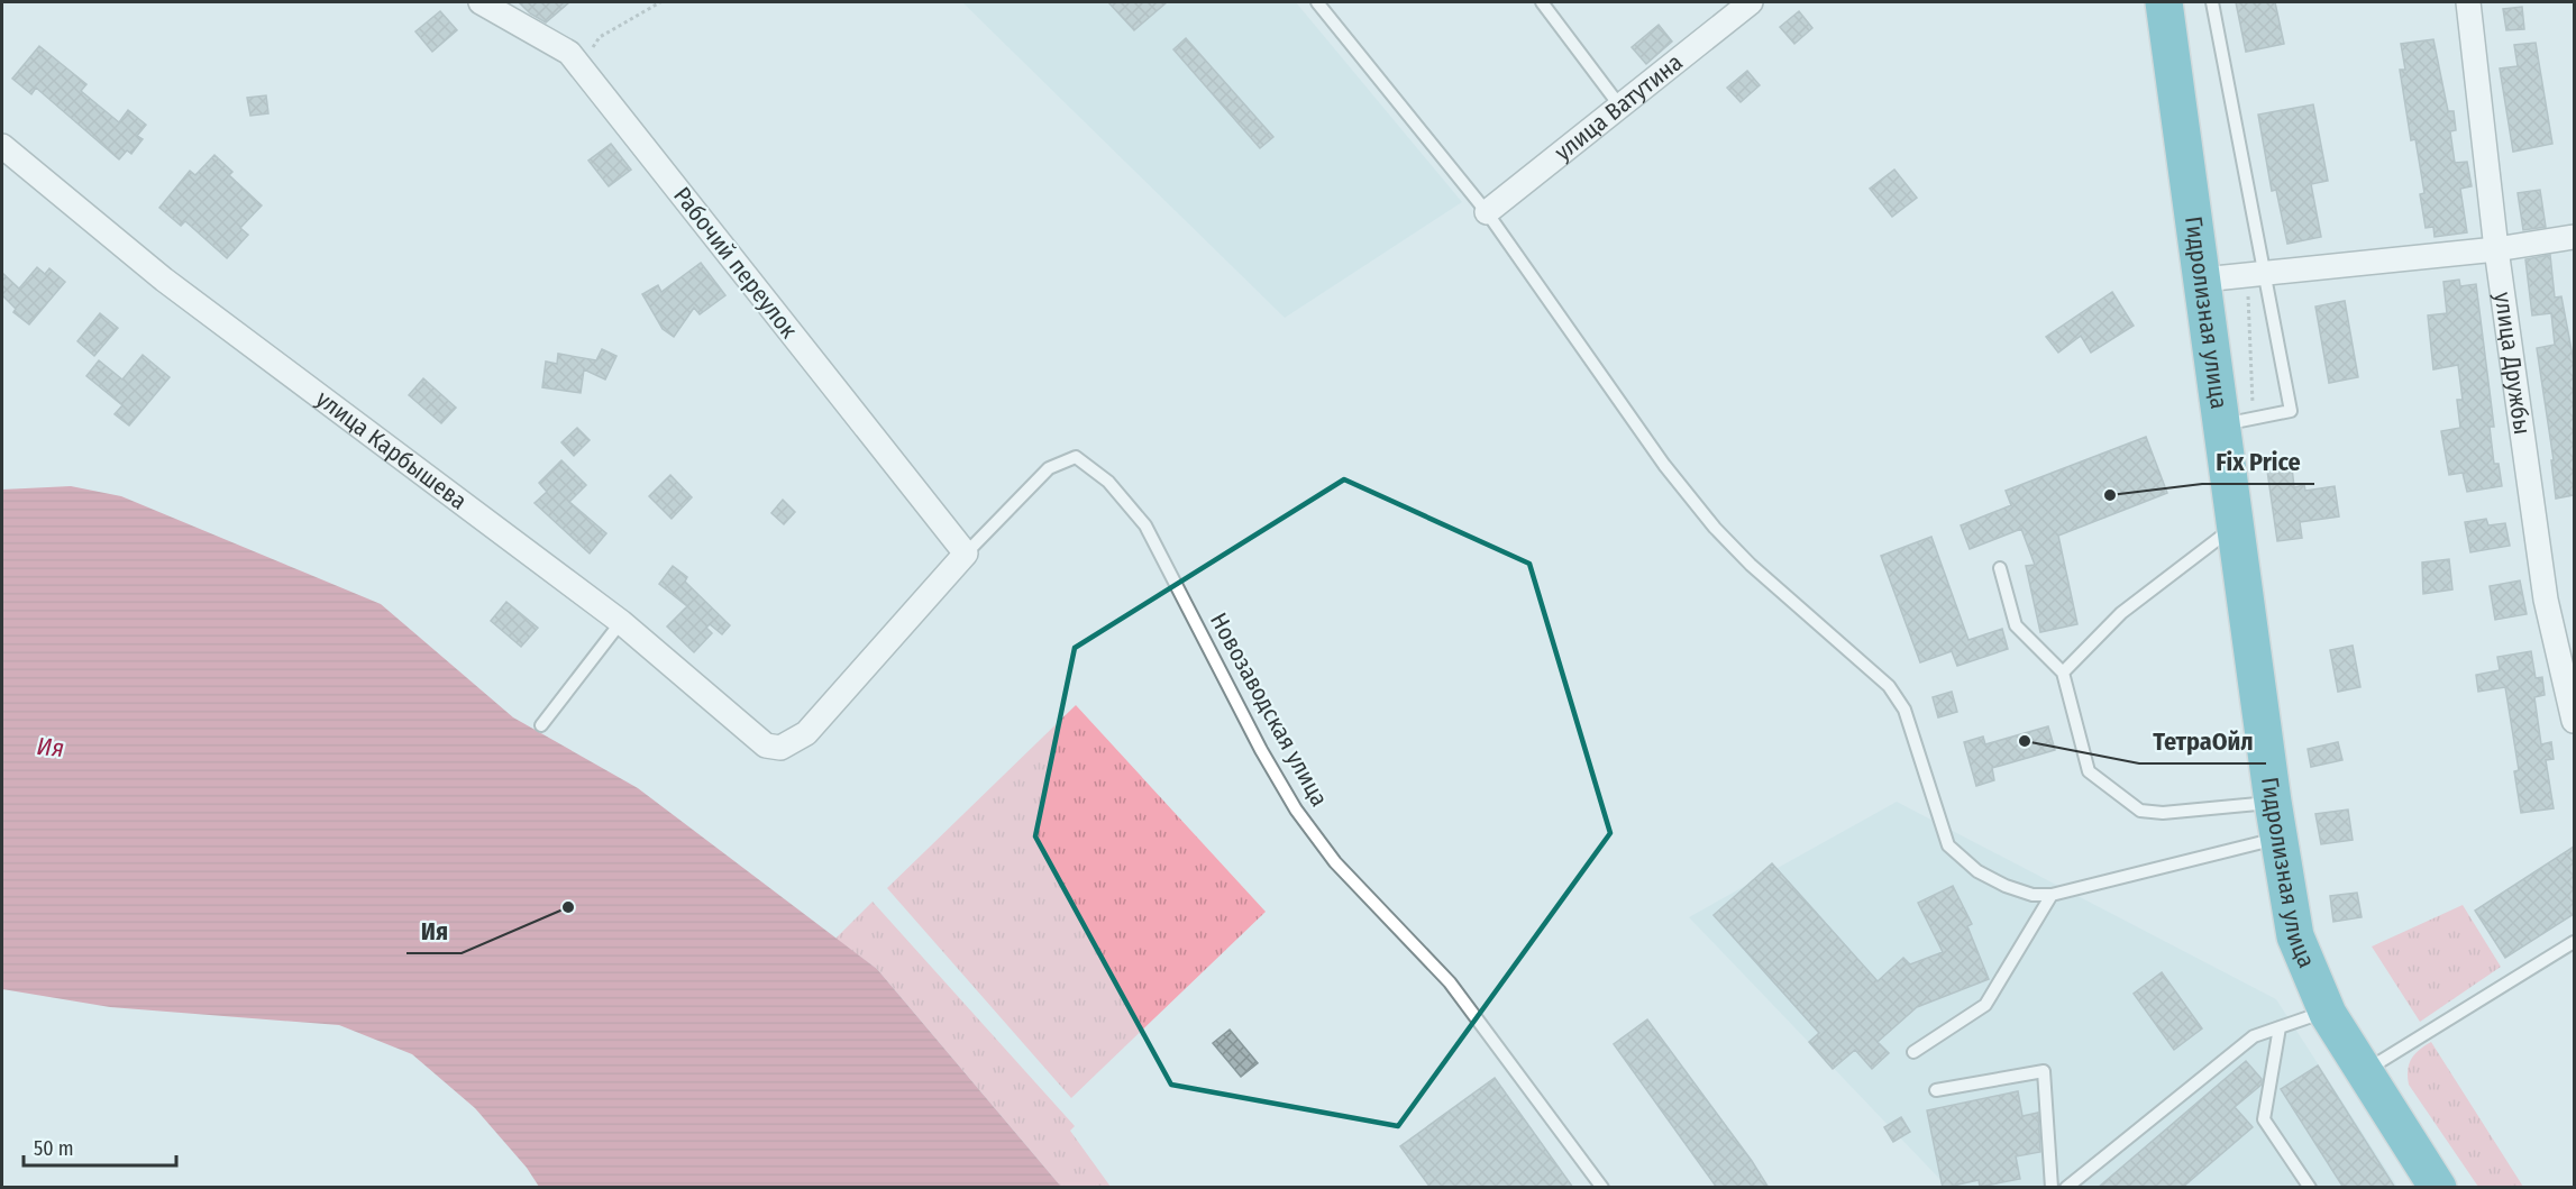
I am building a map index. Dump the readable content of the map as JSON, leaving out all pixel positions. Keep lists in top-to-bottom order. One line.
{"streets":{"highway":["Гидролизная улица"],"street":["улица Ватутина","Рабочий переулок","улица Дружбы","улица Карбышева"],"lane":["Новозаводская улица"]},"crossings":[["Рабочий переулок","улица Карбышева"],["Рабочий переулок","Новозаводская улица"],["улица Карбышева","Новозаводская улица"]],"water":["Ия"],"places":["Fix Price","ТетраОйл","Ия"],"scale_bar":"50 m"}
